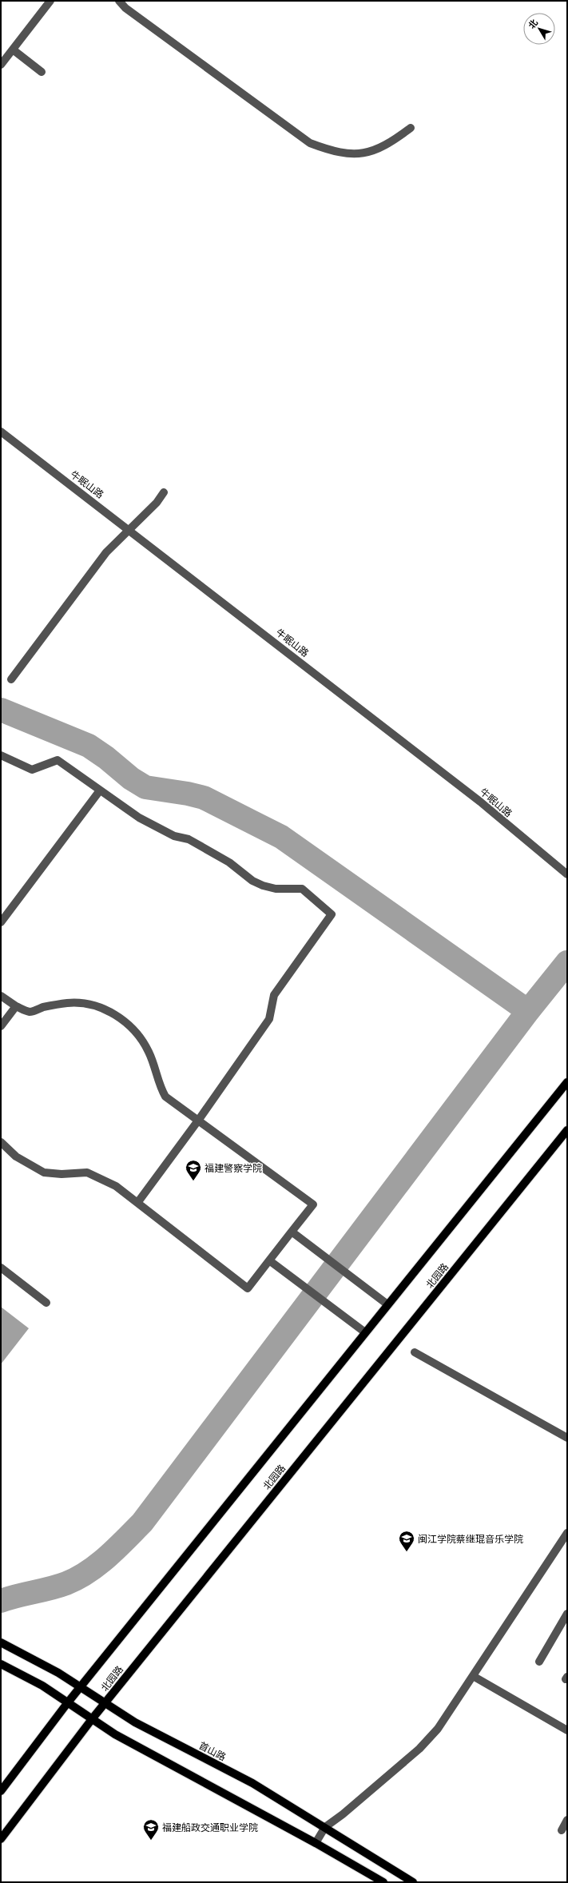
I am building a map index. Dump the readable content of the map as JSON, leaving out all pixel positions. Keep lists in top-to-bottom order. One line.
{"streets":{"main road":["北园路","首山路"],"street":["牛眠山路"]},"crossings":[["北园路","首山路"]],"places":{"school or university":["福建警察学院","闽江学院蔡继琨音乐学院","福建船政交通职业学院"]},"north":"top left"}
